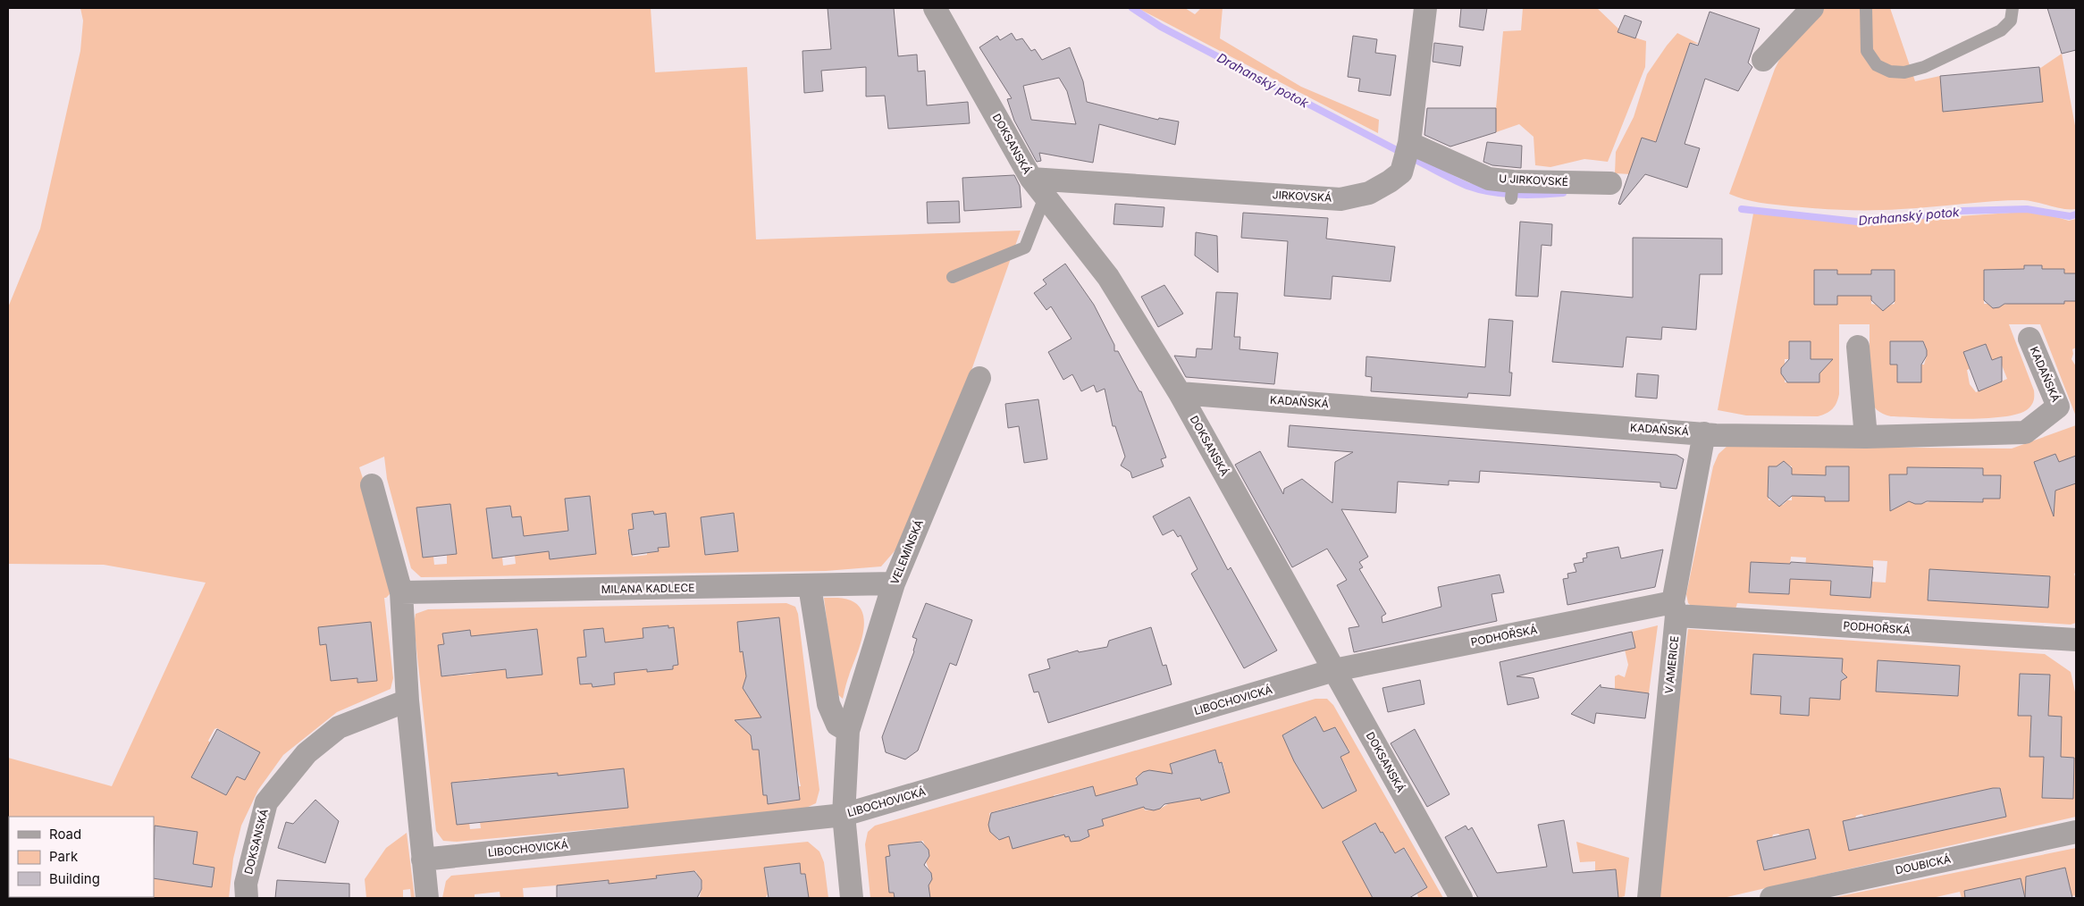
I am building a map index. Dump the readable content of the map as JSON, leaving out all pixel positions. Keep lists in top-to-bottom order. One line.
{"streets":{"street":["DOKSANSKÁ","U JIRKOVSKÉ","JIRKOVSKÁ","KADAŇSKÁ","VELEMÍNSKÁ","MILANA KADLECE","PODHOŘSKÁ","V AMERICE","LIBOCHOVICKÁ","DOUBICKÁ"]},"crossings":[["DOKSANSKÁ","JIRKOVSKÁ"],["DOKSANSKÁ","KADAŇSKÁ"],["DOKSANSKÁ","PODHOŘSKÁ"],["DOKSANSKÁ","LIBOCHOVICKÁ"],["U JIRKOVSKÉ","JIRKOVSKÁ"],["KADAŇSKÁ","V AMERICE"],["VELEMÍNSKÁ","MILANA KADLECE"],["VELEMÍNSKÁ","LIBOCHOVICKÁ"],["PODHOŘSKÁ","V AMERICE"],["PODHOŘSKÁ","LIBOCHOVICKÁ"]],"water":["Drahanský potok"],"legend":["Road","Park","Building"]}
